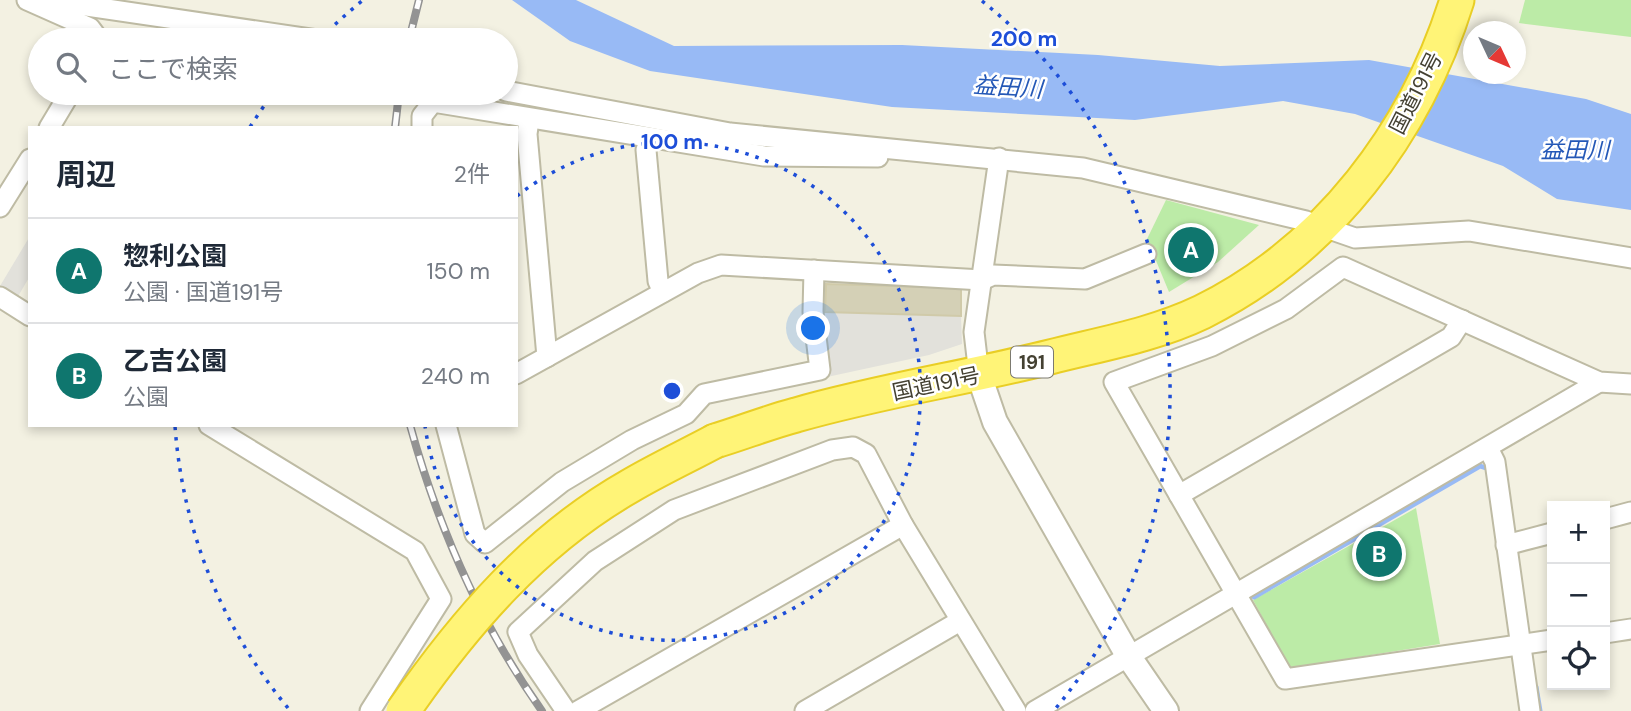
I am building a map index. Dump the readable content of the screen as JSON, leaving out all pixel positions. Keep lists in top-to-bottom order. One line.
{"streets":{"highway":["国道191号","191"]},"water":["益田川"],"north":"bottom right","page":{"search":"ここで検索","heading":["周辺","2件"],"list":[{"mark":"A","name":"惣利公園","note":"公園 · 国道191号","value":"150 m"},{"mark":"B","name":"乙吉公園","note":"公園","value":"240 m"}],"pins":["A","B"],"map_buttons":["+","−"]},"rings":["200 m","100 m"]}
